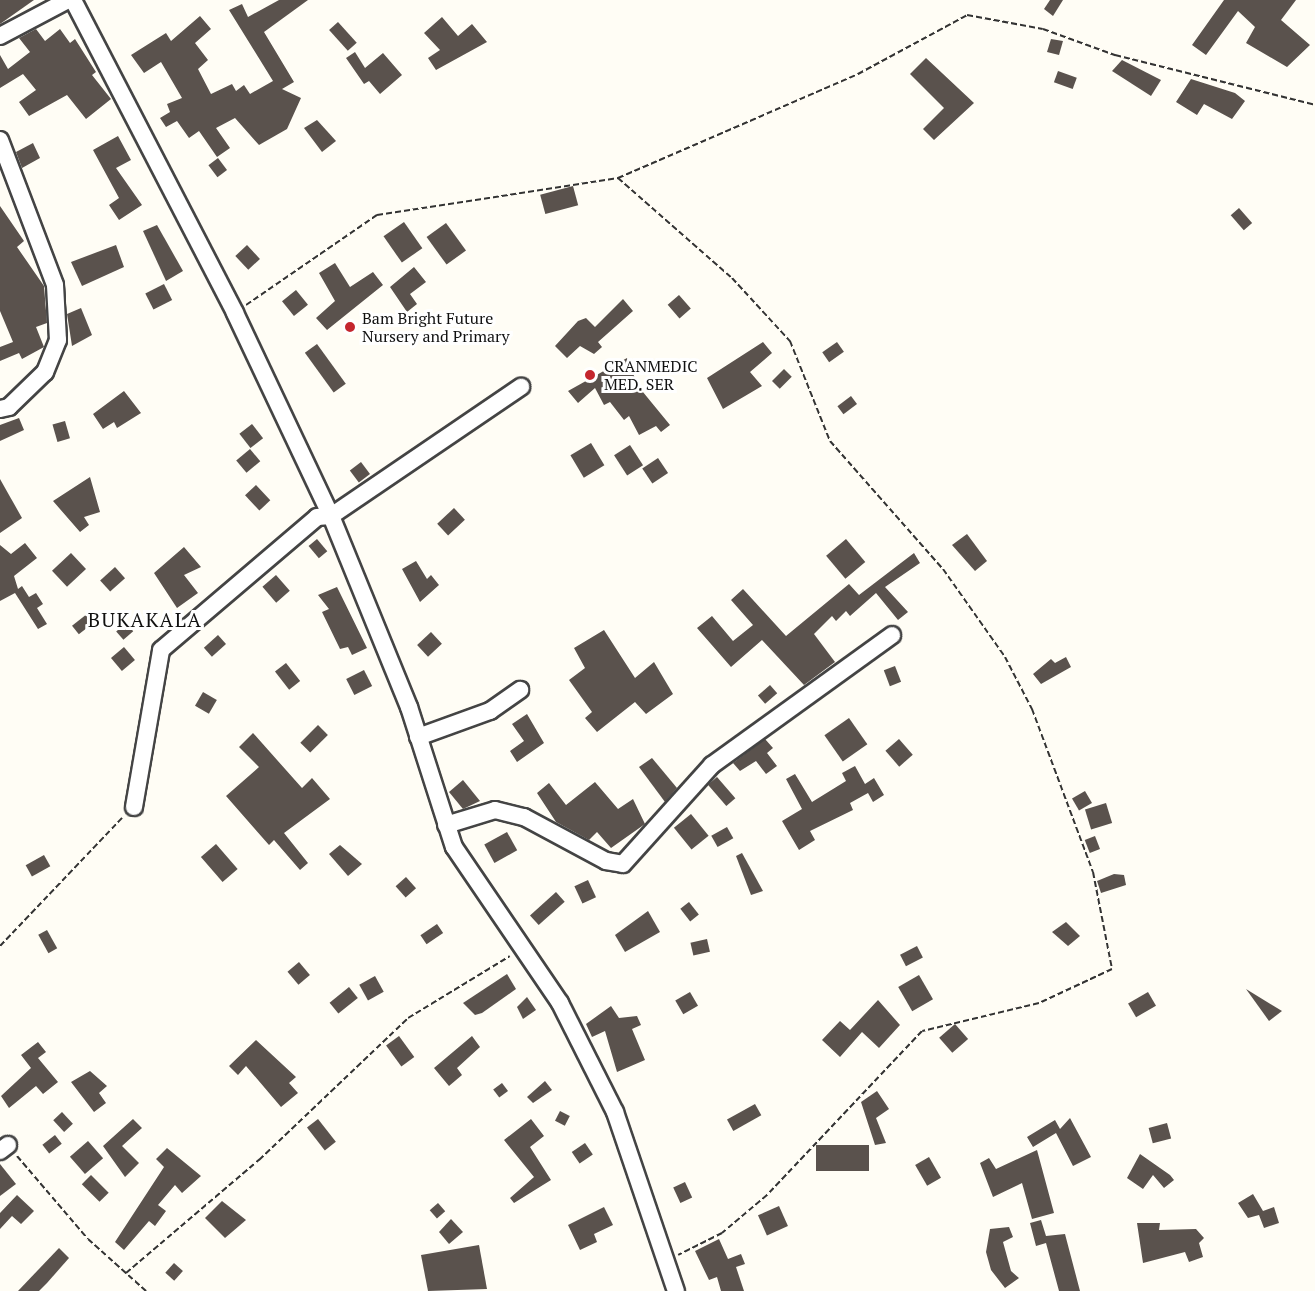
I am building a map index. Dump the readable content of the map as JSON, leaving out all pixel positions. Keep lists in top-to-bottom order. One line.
{"districts":["BUKAKALA"],"places":["Bam Bright Future Nursery and Primary","CRANMEDIC MED. SER"]}
